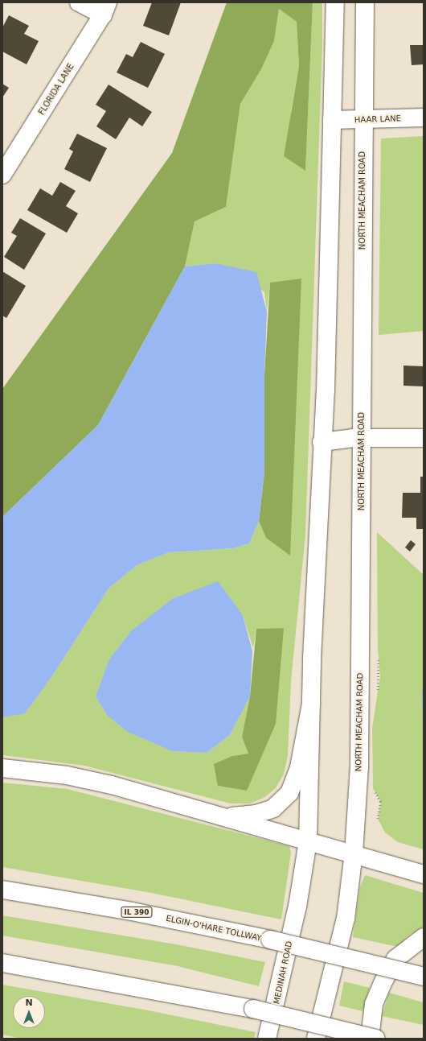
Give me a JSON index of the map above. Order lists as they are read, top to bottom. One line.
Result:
{"streets":{"main road":["FLORIDA LANE","HAAR LANE","NORTH MEACHAM ROAD","IL 390","ELGIN-O'HARE TOLLWAY","MEDINAH ROAD"]},"crossings":[["HAAR LANE","NORTH MEACHAM ROAD"]],"north":"top"}
